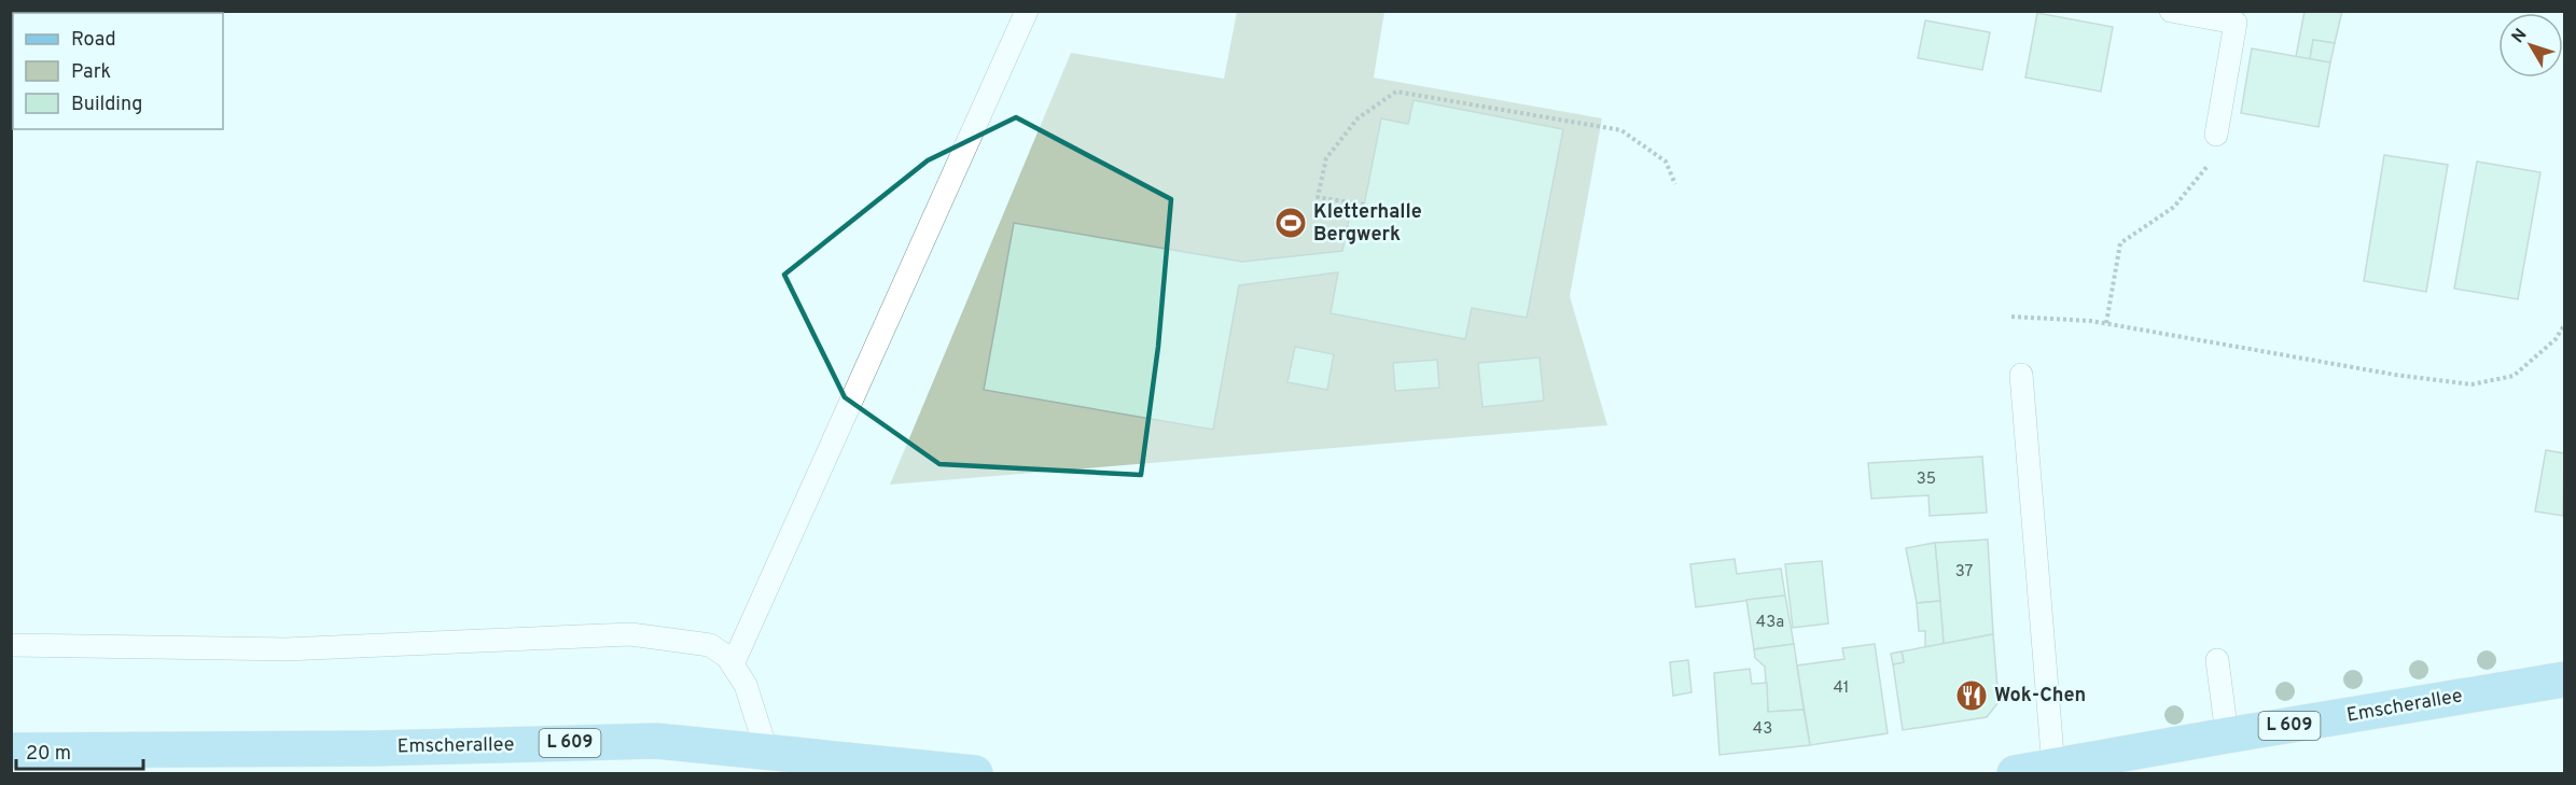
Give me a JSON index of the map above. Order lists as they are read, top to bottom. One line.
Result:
{"streets":{"main road":["Emscherallee","L 609"]},"places":{"sports":["Kletterhalle Bergwerk"],"restaurant":["Wok-Chen"]},"house_numbers":["35","37","43a","41","43"],"legend":["Road","Park","Building"],"scale_bar":"20 m","north":"top left"}
